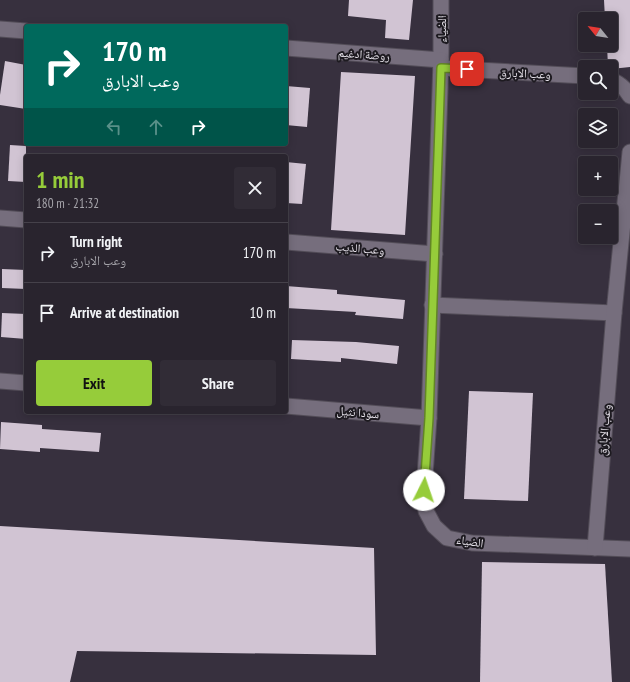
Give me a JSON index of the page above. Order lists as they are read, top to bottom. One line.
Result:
{"streets":{"street":["الضياء","روضة ادغيم","وعب الابارق","وعب الذيب","سودا نثيل"]},"crossings":[["الضياء","روضة ادغيم"],["الضياء","وعب الابارق"],["الضياء","وعب الذيب"],["الضياء","سودا نثيل"],["روضة ادغيم","وعب الابارق"]],"north":"top left","page":{"map_buttons":["+","−"],"turn":["170 m","وعب الابارق"],"heading":["1 min","180 m · 21:32"],"list":[{"name":"Turn right","note":"وعب الابارق","value":"170 m"},{"name":"Arrive at destination","value":"10 m"}],"buttons":["Exit","Share"]}}
